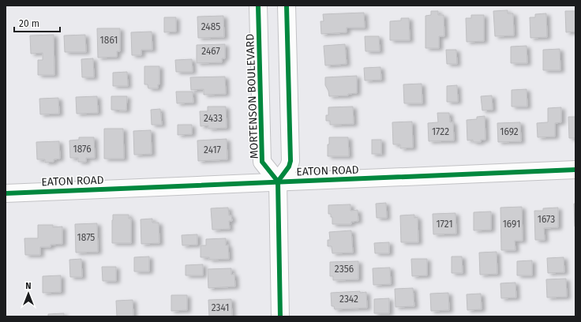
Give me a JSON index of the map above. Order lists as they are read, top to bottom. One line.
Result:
{"streets":{"street":["MORTENSON BOULEVARD","EATON ROAD"]},"crossings":[["MORTENSON BOULEVARD","EATON ROAD"]],"house_numbers":["2485","1861","2467","2433","1722","1692","1876","2417","1673","1721","1691","1875","2356","2342","2341"],"scale_bar":"20 m","north":"top"}
